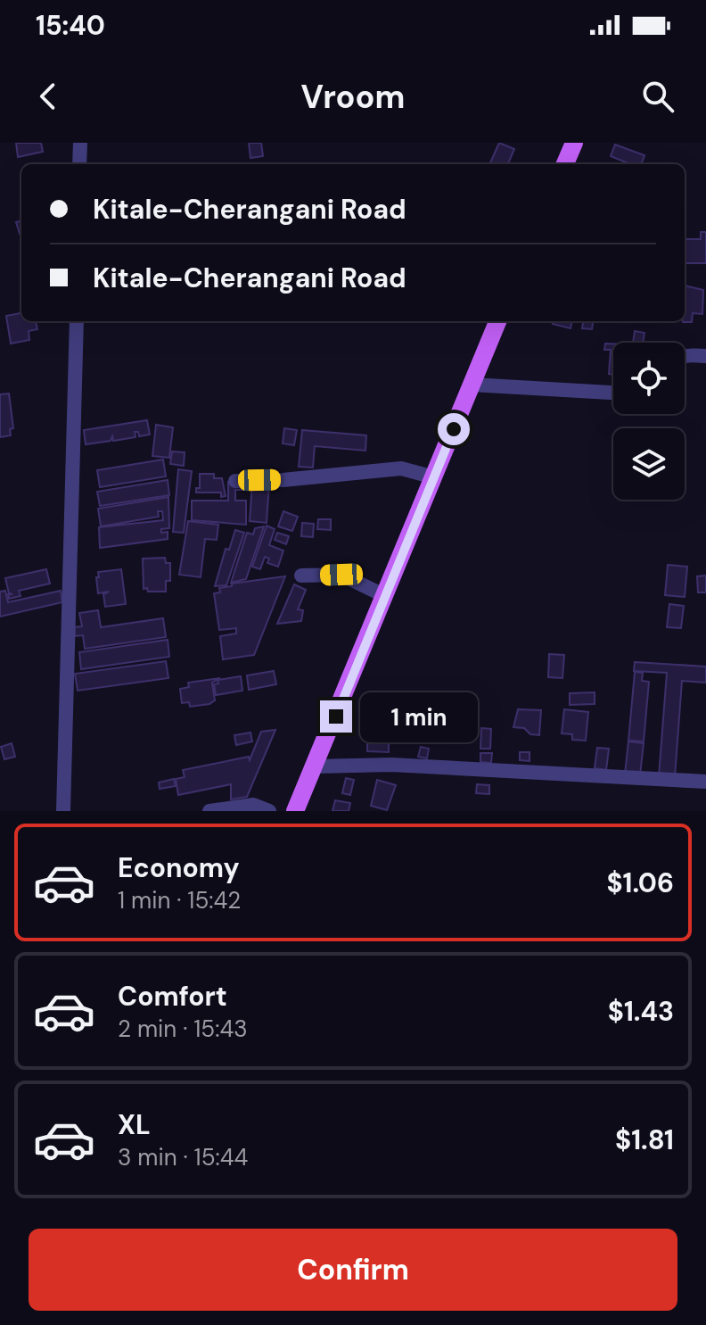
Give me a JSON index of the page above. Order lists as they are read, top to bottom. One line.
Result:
{"page":{"status":"15:40","header":"Vroom","banner":["Kitale-Cherangani Road","Kitale-Cherangani Road"],"bubble":"1 min","list":[{"name":"Economy","note":"1 min · 15:42","value":"$1.06"},{"name":"Comfort","note":"2 min · 15:43","value":"$1.43"},{"name":"XL","note":"3 min · 15:44","value":"$1.81"}],"buttons":"Confirm"}}
